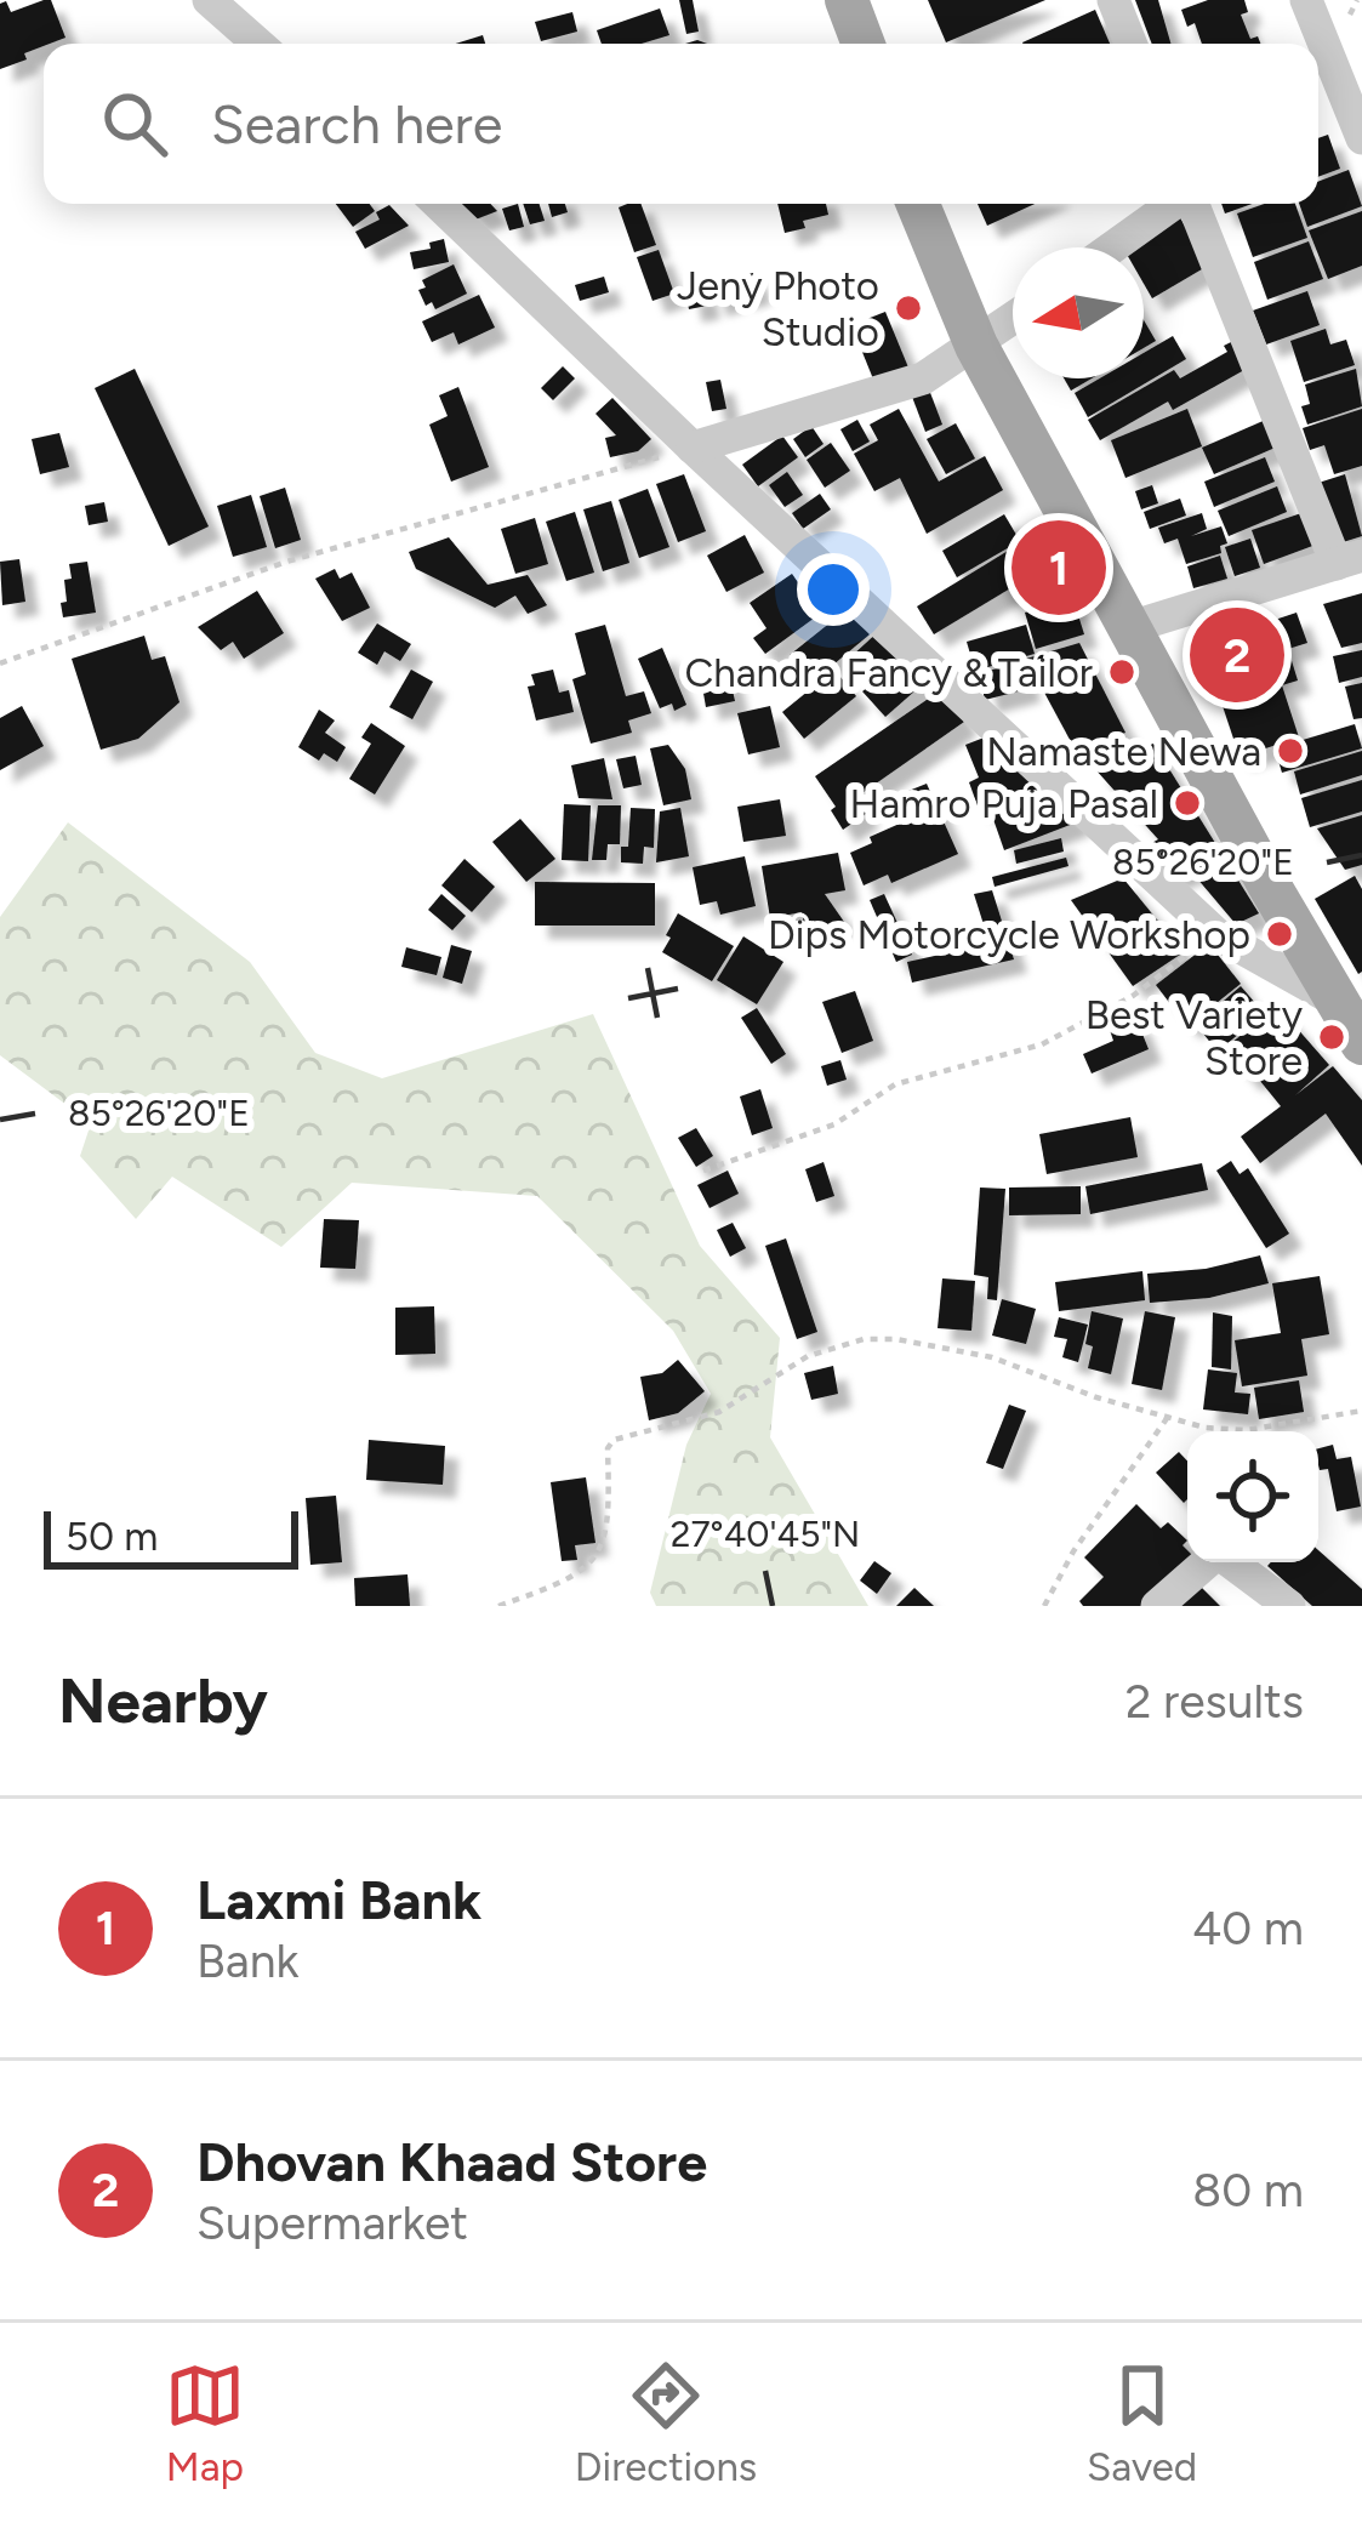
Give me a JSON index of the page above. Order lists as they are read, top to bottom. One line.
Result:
{"places":["Jeny Photo Studio","Chandra Fancy & Tailor","Namaste Newa","Hamro Puja Pasal","Dips Motorcycle Workshop","Best Variety Store"],"scale_bar":"50 m","north":"left","page":{"search":"Search here","pins":["1","2"],"scale":"50 m","heading":["Nearby","2 results"],"list":[{"mark":"1","name":"Laxmi Bank","note":"Bank","value":"40 m"},{"mark":"2","name":"Dhovan Khaad Store","note":"Supermarket","value":"80 m"}],"nav":["Map","Directions","Saved"]},"coordinates":["85°26'20\"E","27°40'45\"N"]}
